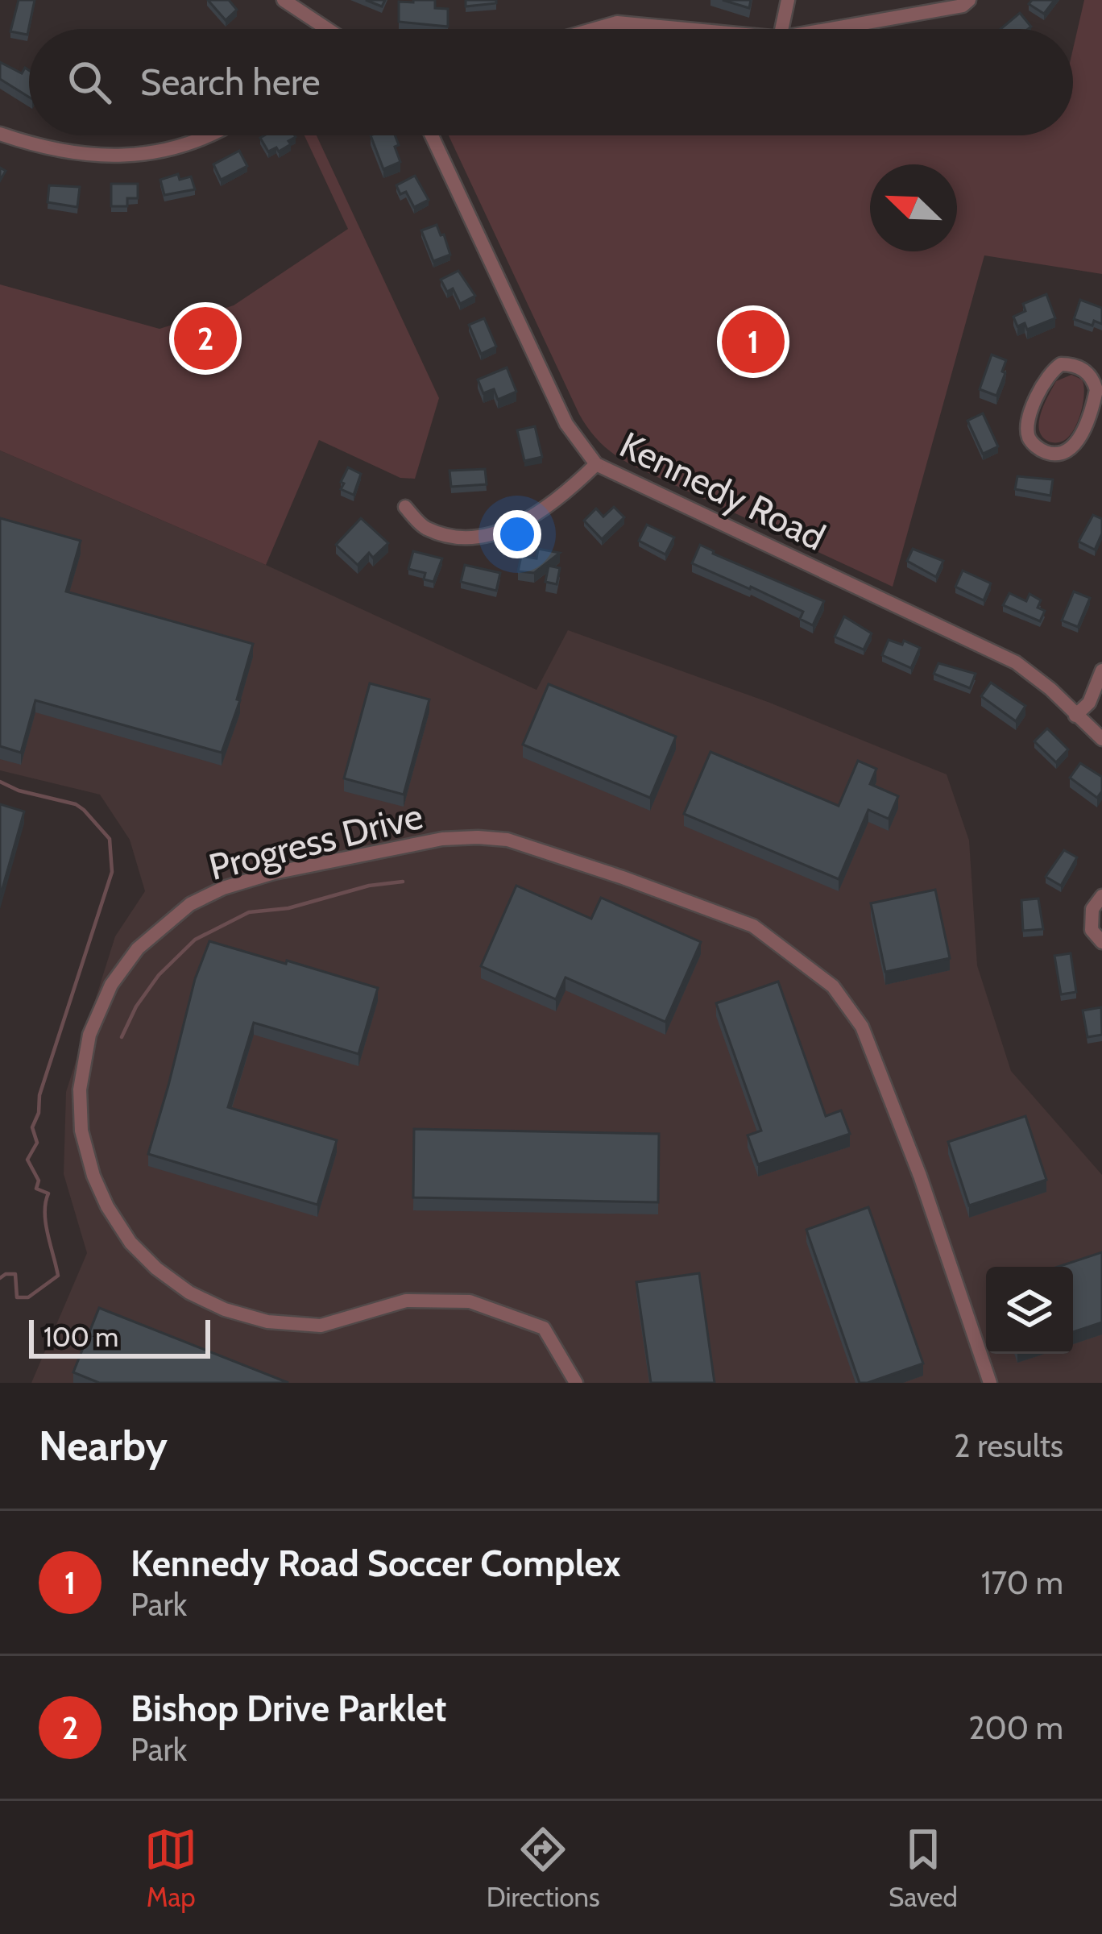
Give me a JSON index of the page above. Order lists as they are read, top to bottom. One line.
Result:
{"streets":{"street":["Kennedy Road","Progress Drive"]},"scale_bar":"100 m","north":"top left","page":{"search":"Search here","pins":["2","1"],"scale":"100 m","heading":["Nearby","2 results"],"list":[{"mark":"1","name":"Kennedy Road Soccer Complex","note":"Park","value":"170 m"},{"mark":"2","name":"Bishop Drive Parklet","note":"Park","value":"200 m"}],"nav":["Map","Directions","Saved"]}}
